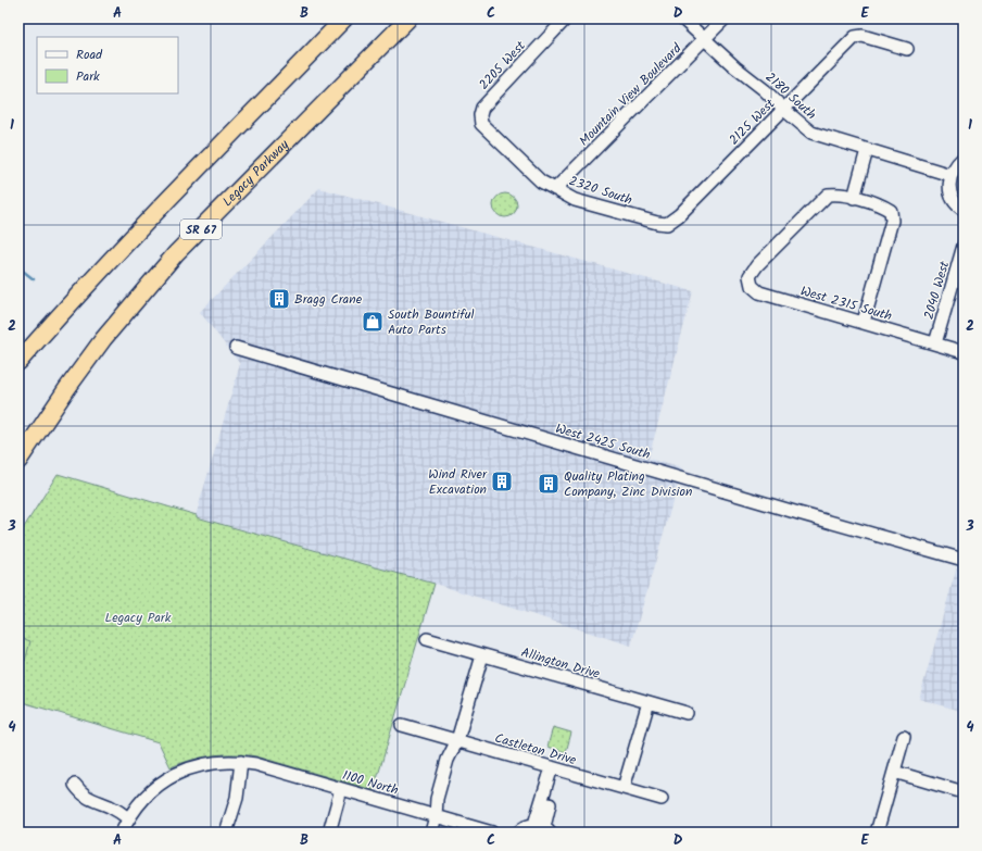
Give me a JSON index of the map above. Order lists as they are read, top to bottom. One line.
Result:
{"streets":{"highway":["Legacy Parkway","SR 67"],"street":["2205 West","Mountain View Boulevard","2180 South","2125 West","2320 South","2040 West","West 2315 South","West 2425 South","Allington Drive","Castleton Drive","1100 North"]},"crossings":[["2205 West","2320 South"],["Mountain View Boulevard","2180 South"],["Mountain View Boulevard","2320 South"],["2180 South","2125 West"],["2125 West","2320 South"],["2040 West","West 2315 South"]],"parks":["Legacy Park"],"places":{"building":["Bragg Crane","Wind River Excavation","Quality Plating Company, Zinc Division"],"shop":["South Bountiful Auto Parts"]},"legend":["Road","Park"],"grid":{"columns":["A","B","C","D","E"],"rows":["1","2","3","4"]}}
